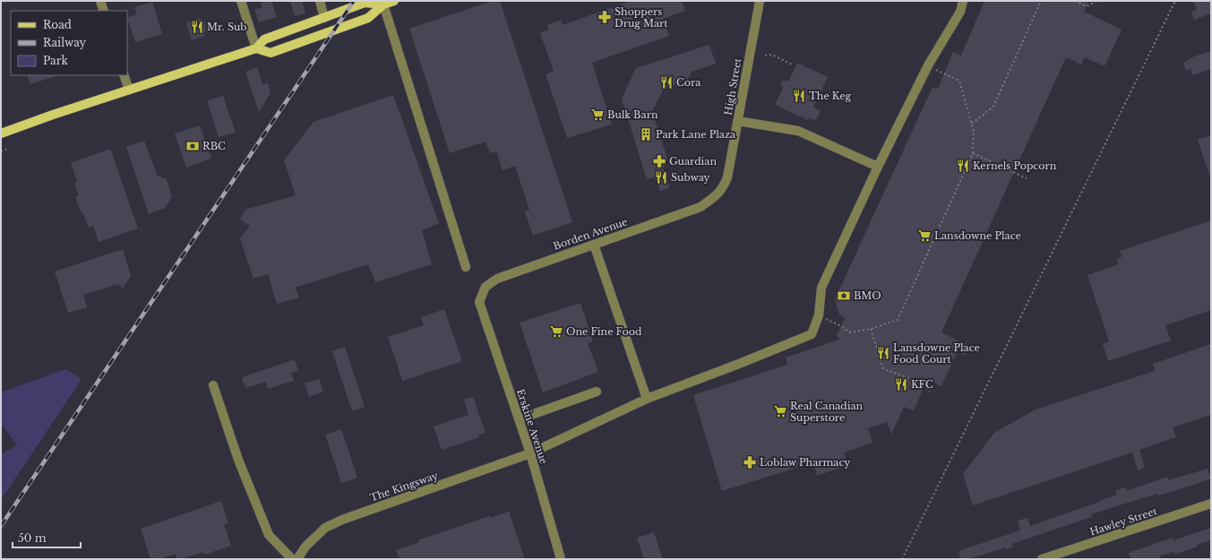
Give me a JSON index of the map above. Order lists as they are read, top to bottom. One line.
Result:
{"streets":{"street":["High Street","Borden Avenue","Erskine Avenue","The Kingsway","Hawley Street"]},"crossings":[["High Street","Borden Avenue"],["Borden Avenue","Erskine Avenue"],["Erskine Avenue","The Kingsway"]],"places":{"pharmacy":["Shoppers Drug Mart","Guardian","Loblaw Pharmacy"],"restaurant":["Mr. Sub","Cora","The Keg","Kernels Popcorn","Subway","Lansdowne Place Food Court","KFC"],"supermarket":["Bulk Barn","Lansdowne Place","One Fine Food","Real Canadian Superstore"],"building":["Park Lane Plaza"],"bank":["RBC","BMO"]},"legend":["Road","Railway","Park"],"scale_bar":"50 m"}
